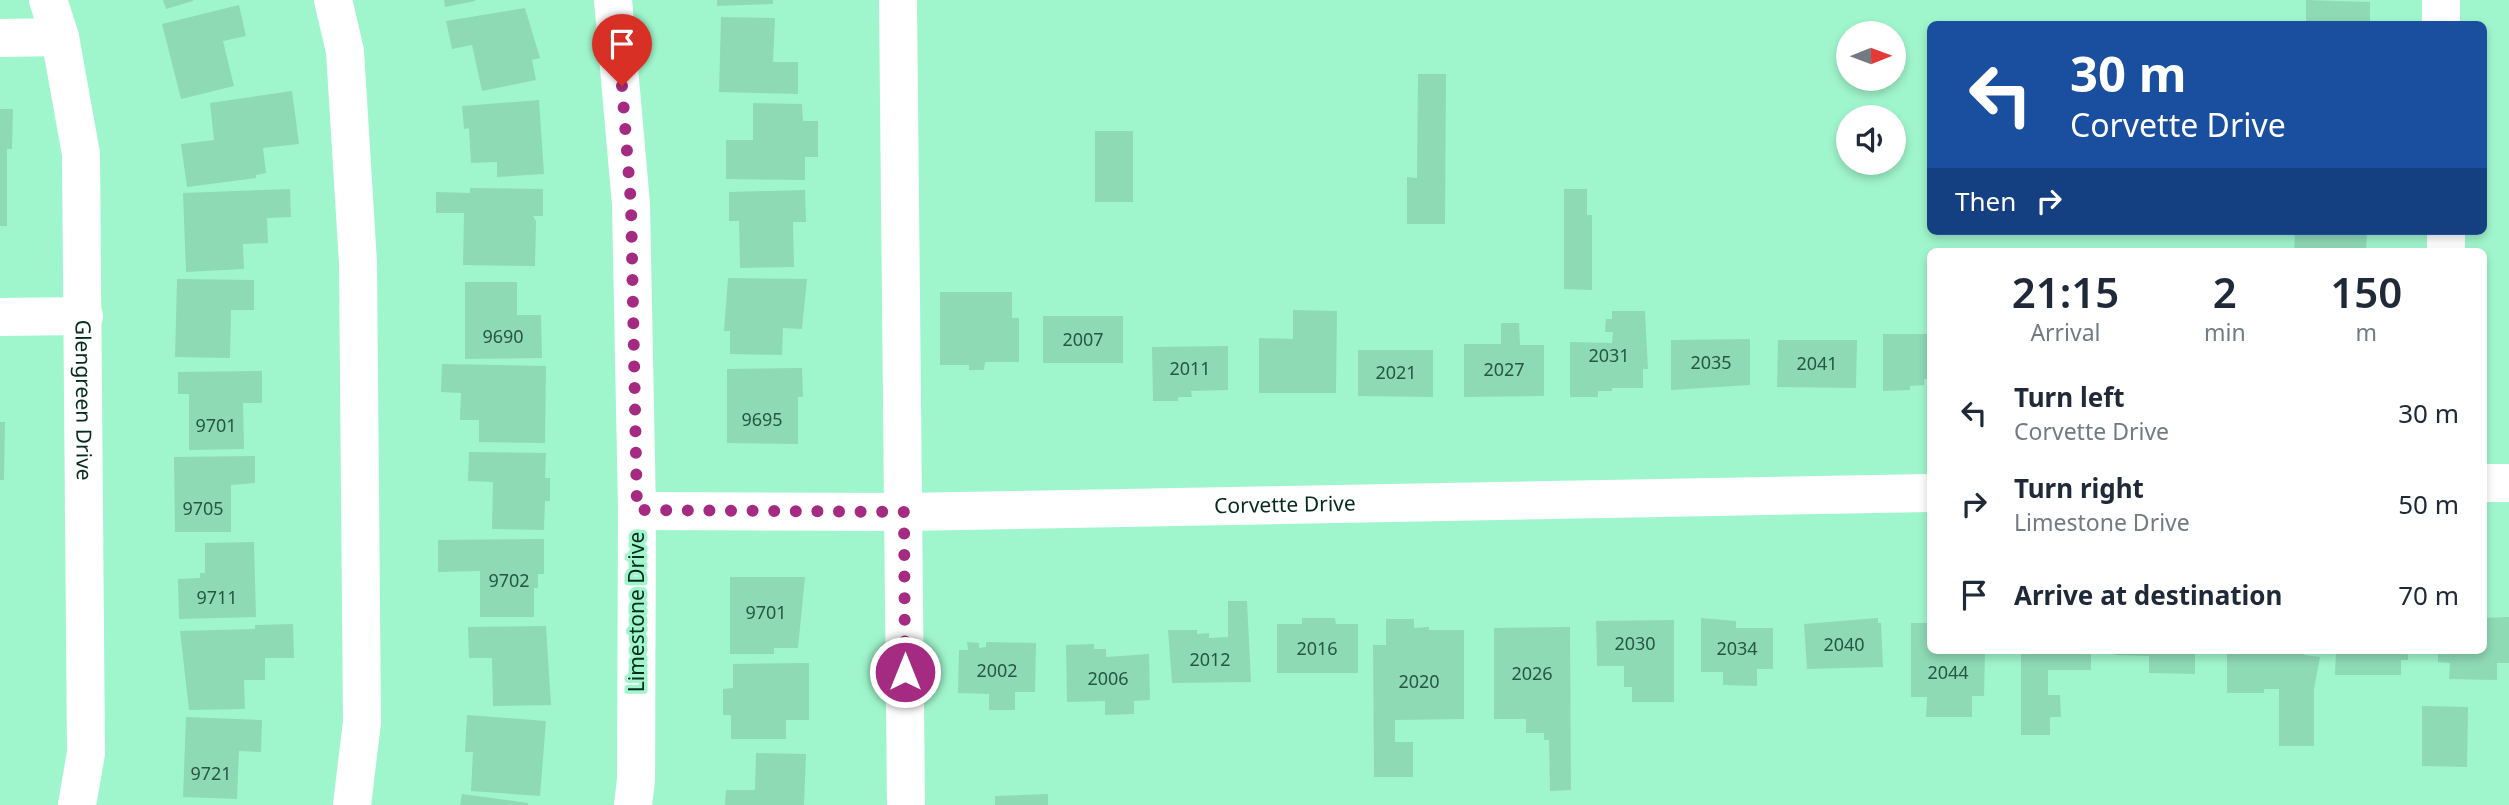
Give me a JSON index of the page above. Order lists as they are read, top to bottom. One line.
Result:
{"streets":{"street":["Glengreen Drive","Corvette Drive","Limestone Drive"]},"crossings":[["Corvette Drive","Limestone Drive"]],"house_numbers":["9690","2007","2031","2035","2041","2011","2027","2021","9695","9701","9705","9702","9711","9701","2030","2040","2016","2034","2012","2002","2044","2026","2006","2020","9721"],"north":"right","page":{"turn":["30 m","Corvette Drive"],"then":"Then","eta":["21:15","Arrival","2","min","150","m"],"list":[{"name":"Turn left","note":"Corvette Drive","value":"30 m"},{"name":"Turn right","note":"Limestone Drive","value":"50 m"},{"name":"Arrive at destination","value":"70 m"}]}}
